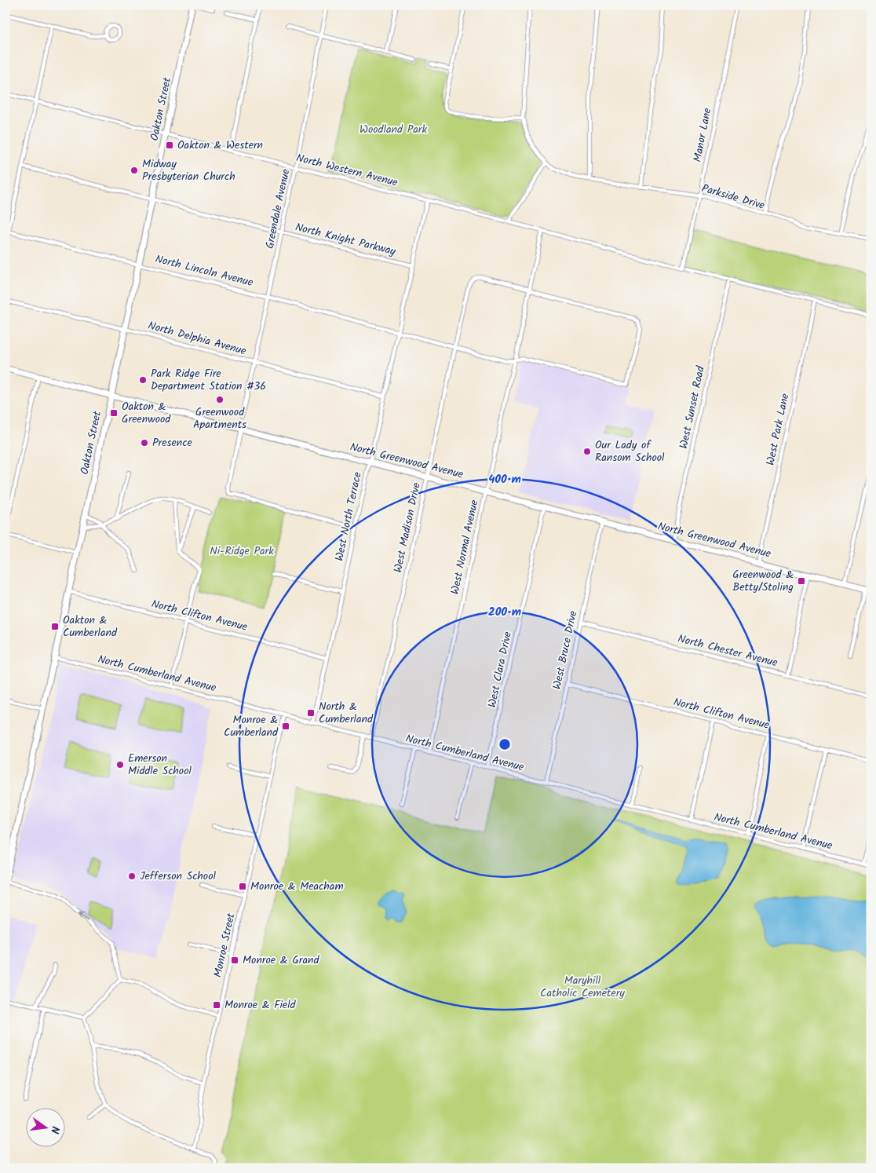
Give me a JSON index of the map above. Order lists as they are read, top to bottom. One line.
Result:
{"streets":{"main road":["Oakton Street","North Greenwood Avenue"],"street":["Manor Lane","North Western Avenue","Parkside Drive","Greendale Avenue","North Knight Parkway","North Lincoln Avenue","North Delphia Avenue","West Sunset Road","West Park Lane","West North Terrace","West Madison Drive","West Normal Avenue","North Clifton Avenue","West Bruce Drive","North Chester Avenue","West Clara Drive","North Cumberland Avenue","Monroe Street"]},"crossings":[["Oakton Street","North Western Avenue"],["Oakton Street","North Knight Parkway"],["Oakton Street","North Lincoln Avenue"],["Oakton Street","North Delphia Avenue"],["Oakton Street","North Greenwood Avenue"],["Oakton Street","North Clifton Avenue"],["Oakton Street","North Cumberland Avenue"],["Manor Lane","North Western Avenue"],["Manor Lane","Parkside Drive"],["North Western Avenue","Greendale Avenue"],["North Western Avenue","West Sunset Road"],["North Western Avenue","West Park Lane"],["North Western Avenue","West North Terrace"],["North Western Avenue","West Normal Avenue"],["Greendale Avenue","North Knight Parkway"],["Greendale Avenue","North Lincoln Avenue"],["Greendale Avenue","North Delphia Avenue"],["North Knight Parkway","West North Terrace"],["North Lincoln Avenue","West North Terrace"],["North Lincoln Avenue","West Madison Drive"],["North Lincoln Avenue","West Normal Avenue"],["North Delphia Avenue","West North Terrace"],["West Sunset Road","North Greenwood Avenue"],["West Park Lane","North Greenwood Avenue"],["North Greenwood Avenue","West North Terrace"],["North Greenwood Avenue","West Madison Drive"],["North Greenwood Avenue","West Normal Avenue"],["North Greenwood Avenue","West Bruce Drive"],["North Greenwood Avenue","West Clara Drive"],["West North Terrace","North Clifton Avenue"],["West North Terrace","North Cumberland Avenue"],["West Madison Drive","West Normal Avenue"],["West Madison Drive","North Cumberland Avenue"],["West Normal Avenue","North Cumberland Avenue"],["North Clifton Avenue","West Bruce Drive"],["West Bruce Drive","North Chester Avenue"],["West Bruce Drive","North Cumberland Avenue"],["West Clara Drive","North Cumberland Avenue"],["North Cumberland Avenue","Monroe Street"]],"parks":["Woodland Park","Ni-Ridge Park","Maryhill Catholic Cemetery"],"places":{"transit":["Oakton & Western","Oakton & Greenwood","Greenwood & Betty/Stoling","Oakton & Cumberland","North & Cumberland","Monroe & Cumberland","Monroe & Meacham","Monroe & Grand","Monroe & Field"],"other":["Midway Presbyterian Church","Park Ridge Fire Department Station #36","Greenwood Apartments","Presence","Our Lady of Ransom School","Emerson Middle School","Jefferson School"]},"north":"right","rings":["400 m","200 m"]}
